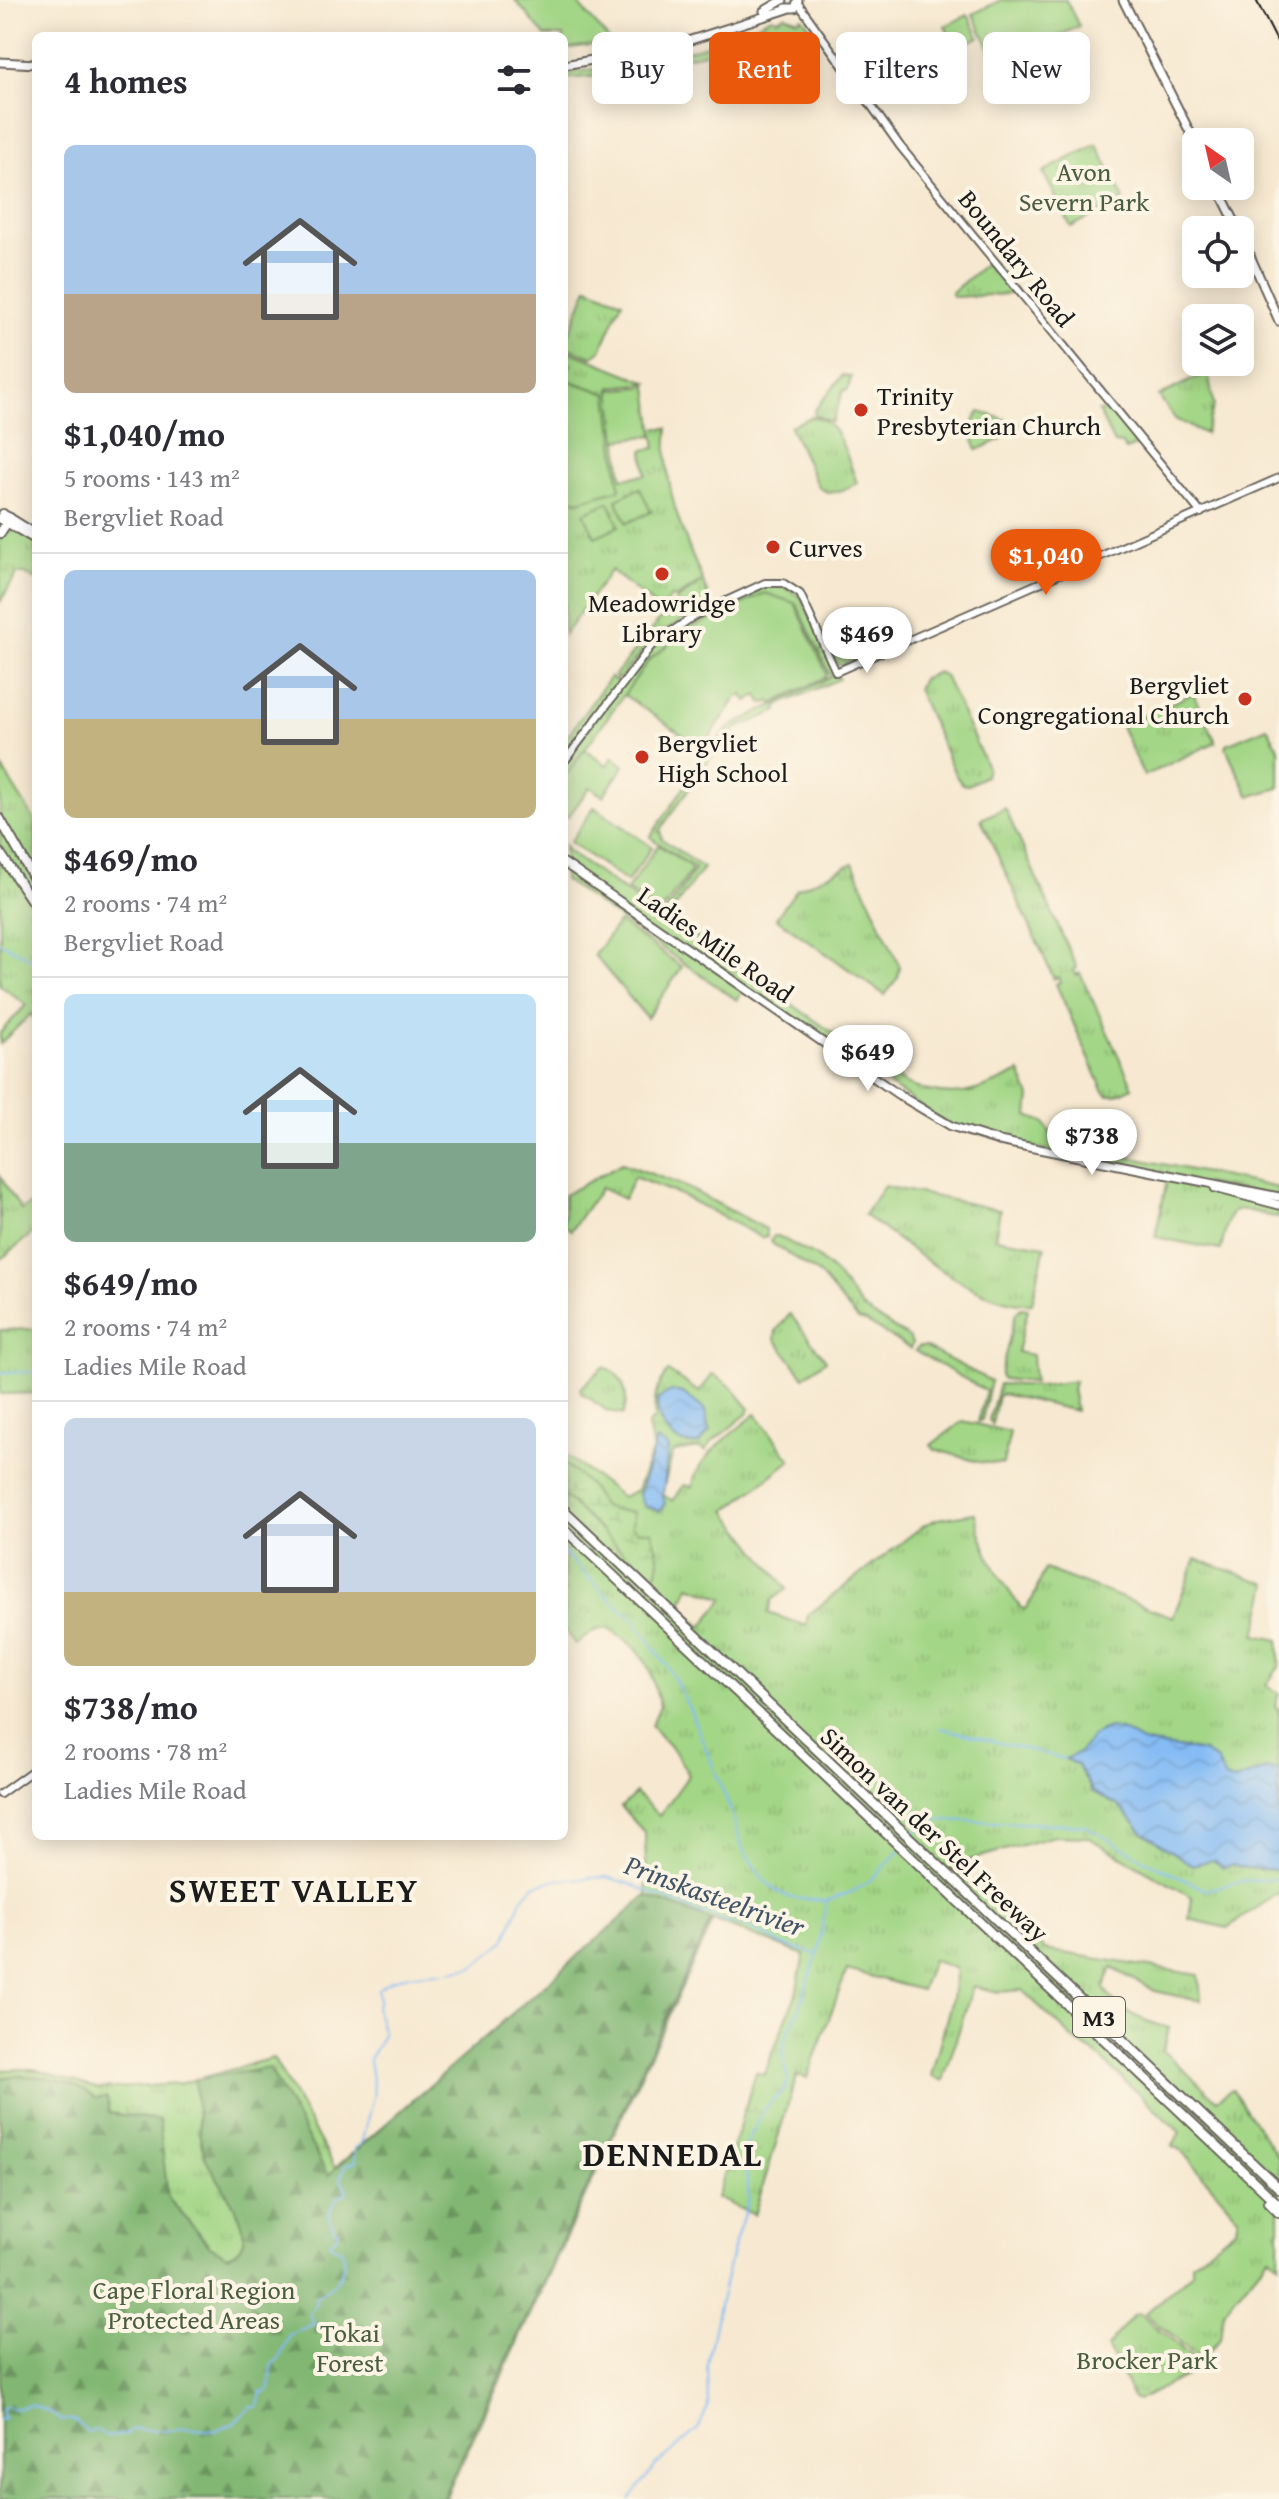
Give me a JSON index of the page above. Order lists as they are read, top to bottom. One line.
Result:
{"streets":{"highway":["Simon van der Stel Freeway","M3"],"main road":["Ladies Mile Road"],"street":["Boundary Road"]},"districts":["SWEET VALLEY","DENNEDAL"],"water":["Prinskasteelrivier"],"parks":["Avon Severn Park","Cape Floral Region Protected Areas","Tokai Forest","Brocker Park"],"places":["Trinity Presbyterian Church","Curves","Meadowridge Library","Bergvliet Congregational Church","Bergvliet High School"],"north":"top left","page":{"chip":["Buy","Rent","Filters","New"],"heading":"4 homes","list":[{"name":"$1,040/mo","note":"5 rooms · 143 m² · Bergvliet Road"},{"name":"$469/mo","note":"2 rooms · 74 m² · Bergvliet Road"},{"name":"$649/mo","note":"2 rooms · 74 m² · Ladies Mile Road"},{"name":"$738/mo","note":"2 rooms · 78 m² · Ladies Mile Road"}],"price":["$1,040","$469","$649","$738"]}}
